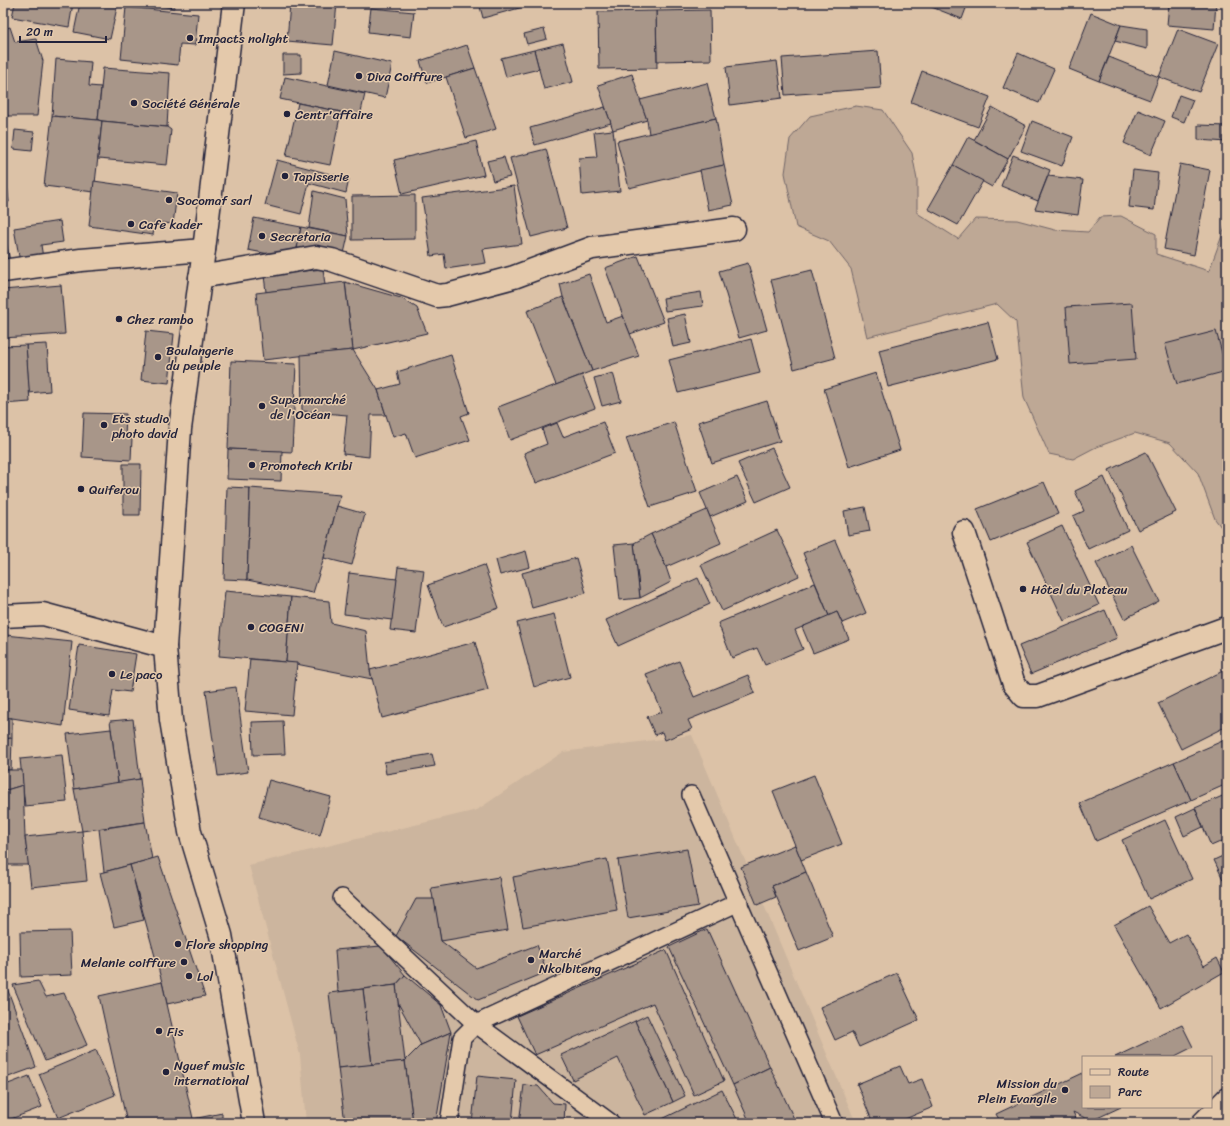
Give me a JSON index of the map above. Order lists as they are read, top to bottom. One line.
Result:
{"places":["Impacts nolight","Diva Coiffure","Société Générale","Centr'affaire","Tapisserie","Socomaf sarl","Cafe kader","Secretaria","Chez rambo","Boulangerie du peuple","Supermarché de l'Océan","Ets studio photo david","Promotech Kribi","Quiferou","Hôtel du Plateau","COGENI","Le paco","Flore shopping","Marché Nkolbiteng","Melanie coiffure","Lol","Fis","Nguef music international","Mission du Plein Evangile"],"legend":["Route","Parc"],"scale_bar":"20 m"}
